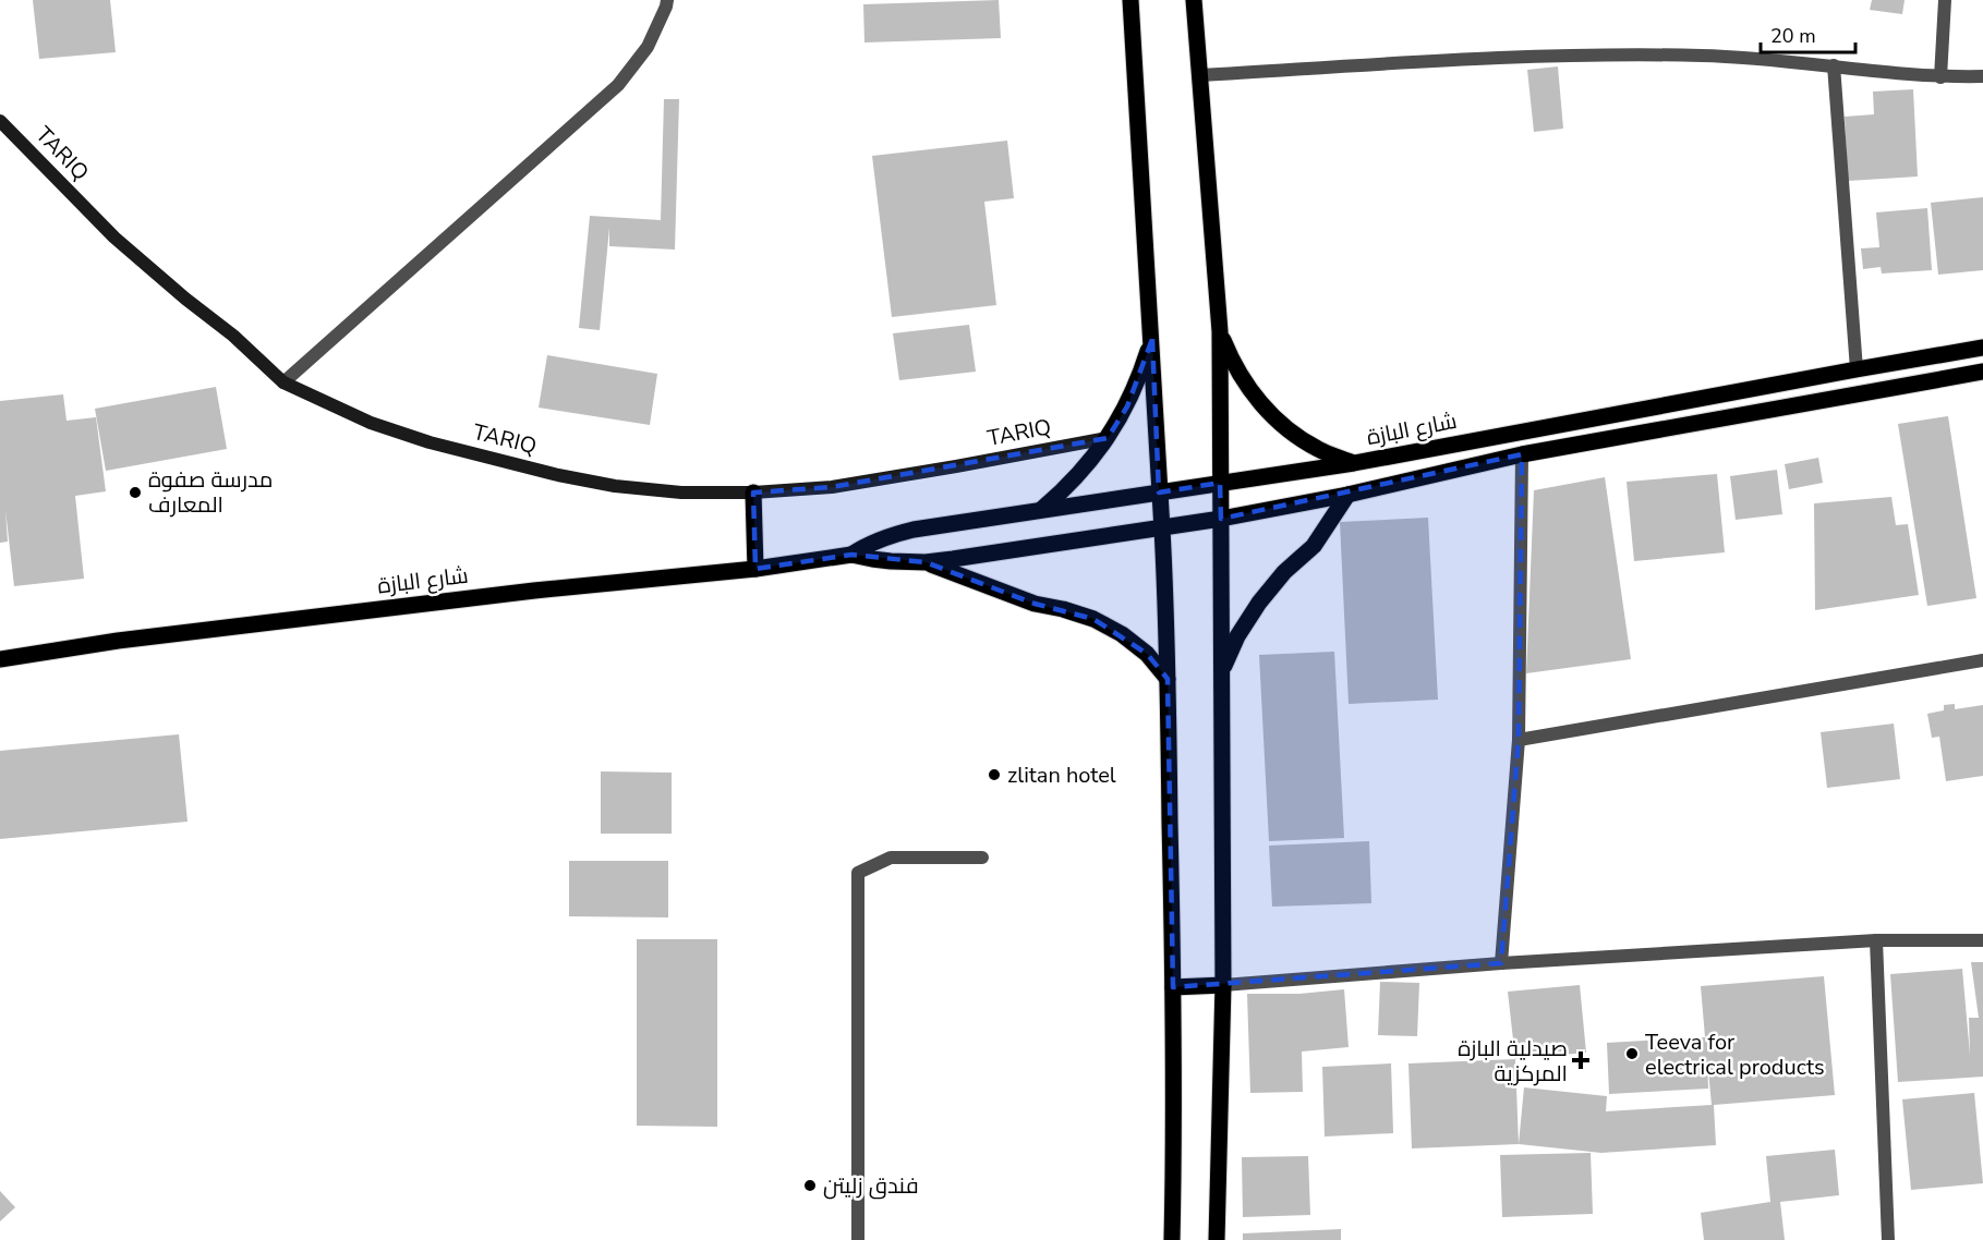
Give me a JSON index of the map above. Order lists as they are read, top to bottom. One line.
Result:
{"streets":{"main road":["TARIQ","شارع البازة"]},"places":{"other":["مدرسة صفوة المعارف","zlitan hotel","Teeva for electrical products","فندق زليتن"],"health":["صيدلية البازة المركزية"]},"scale_bar":"20 m"}
